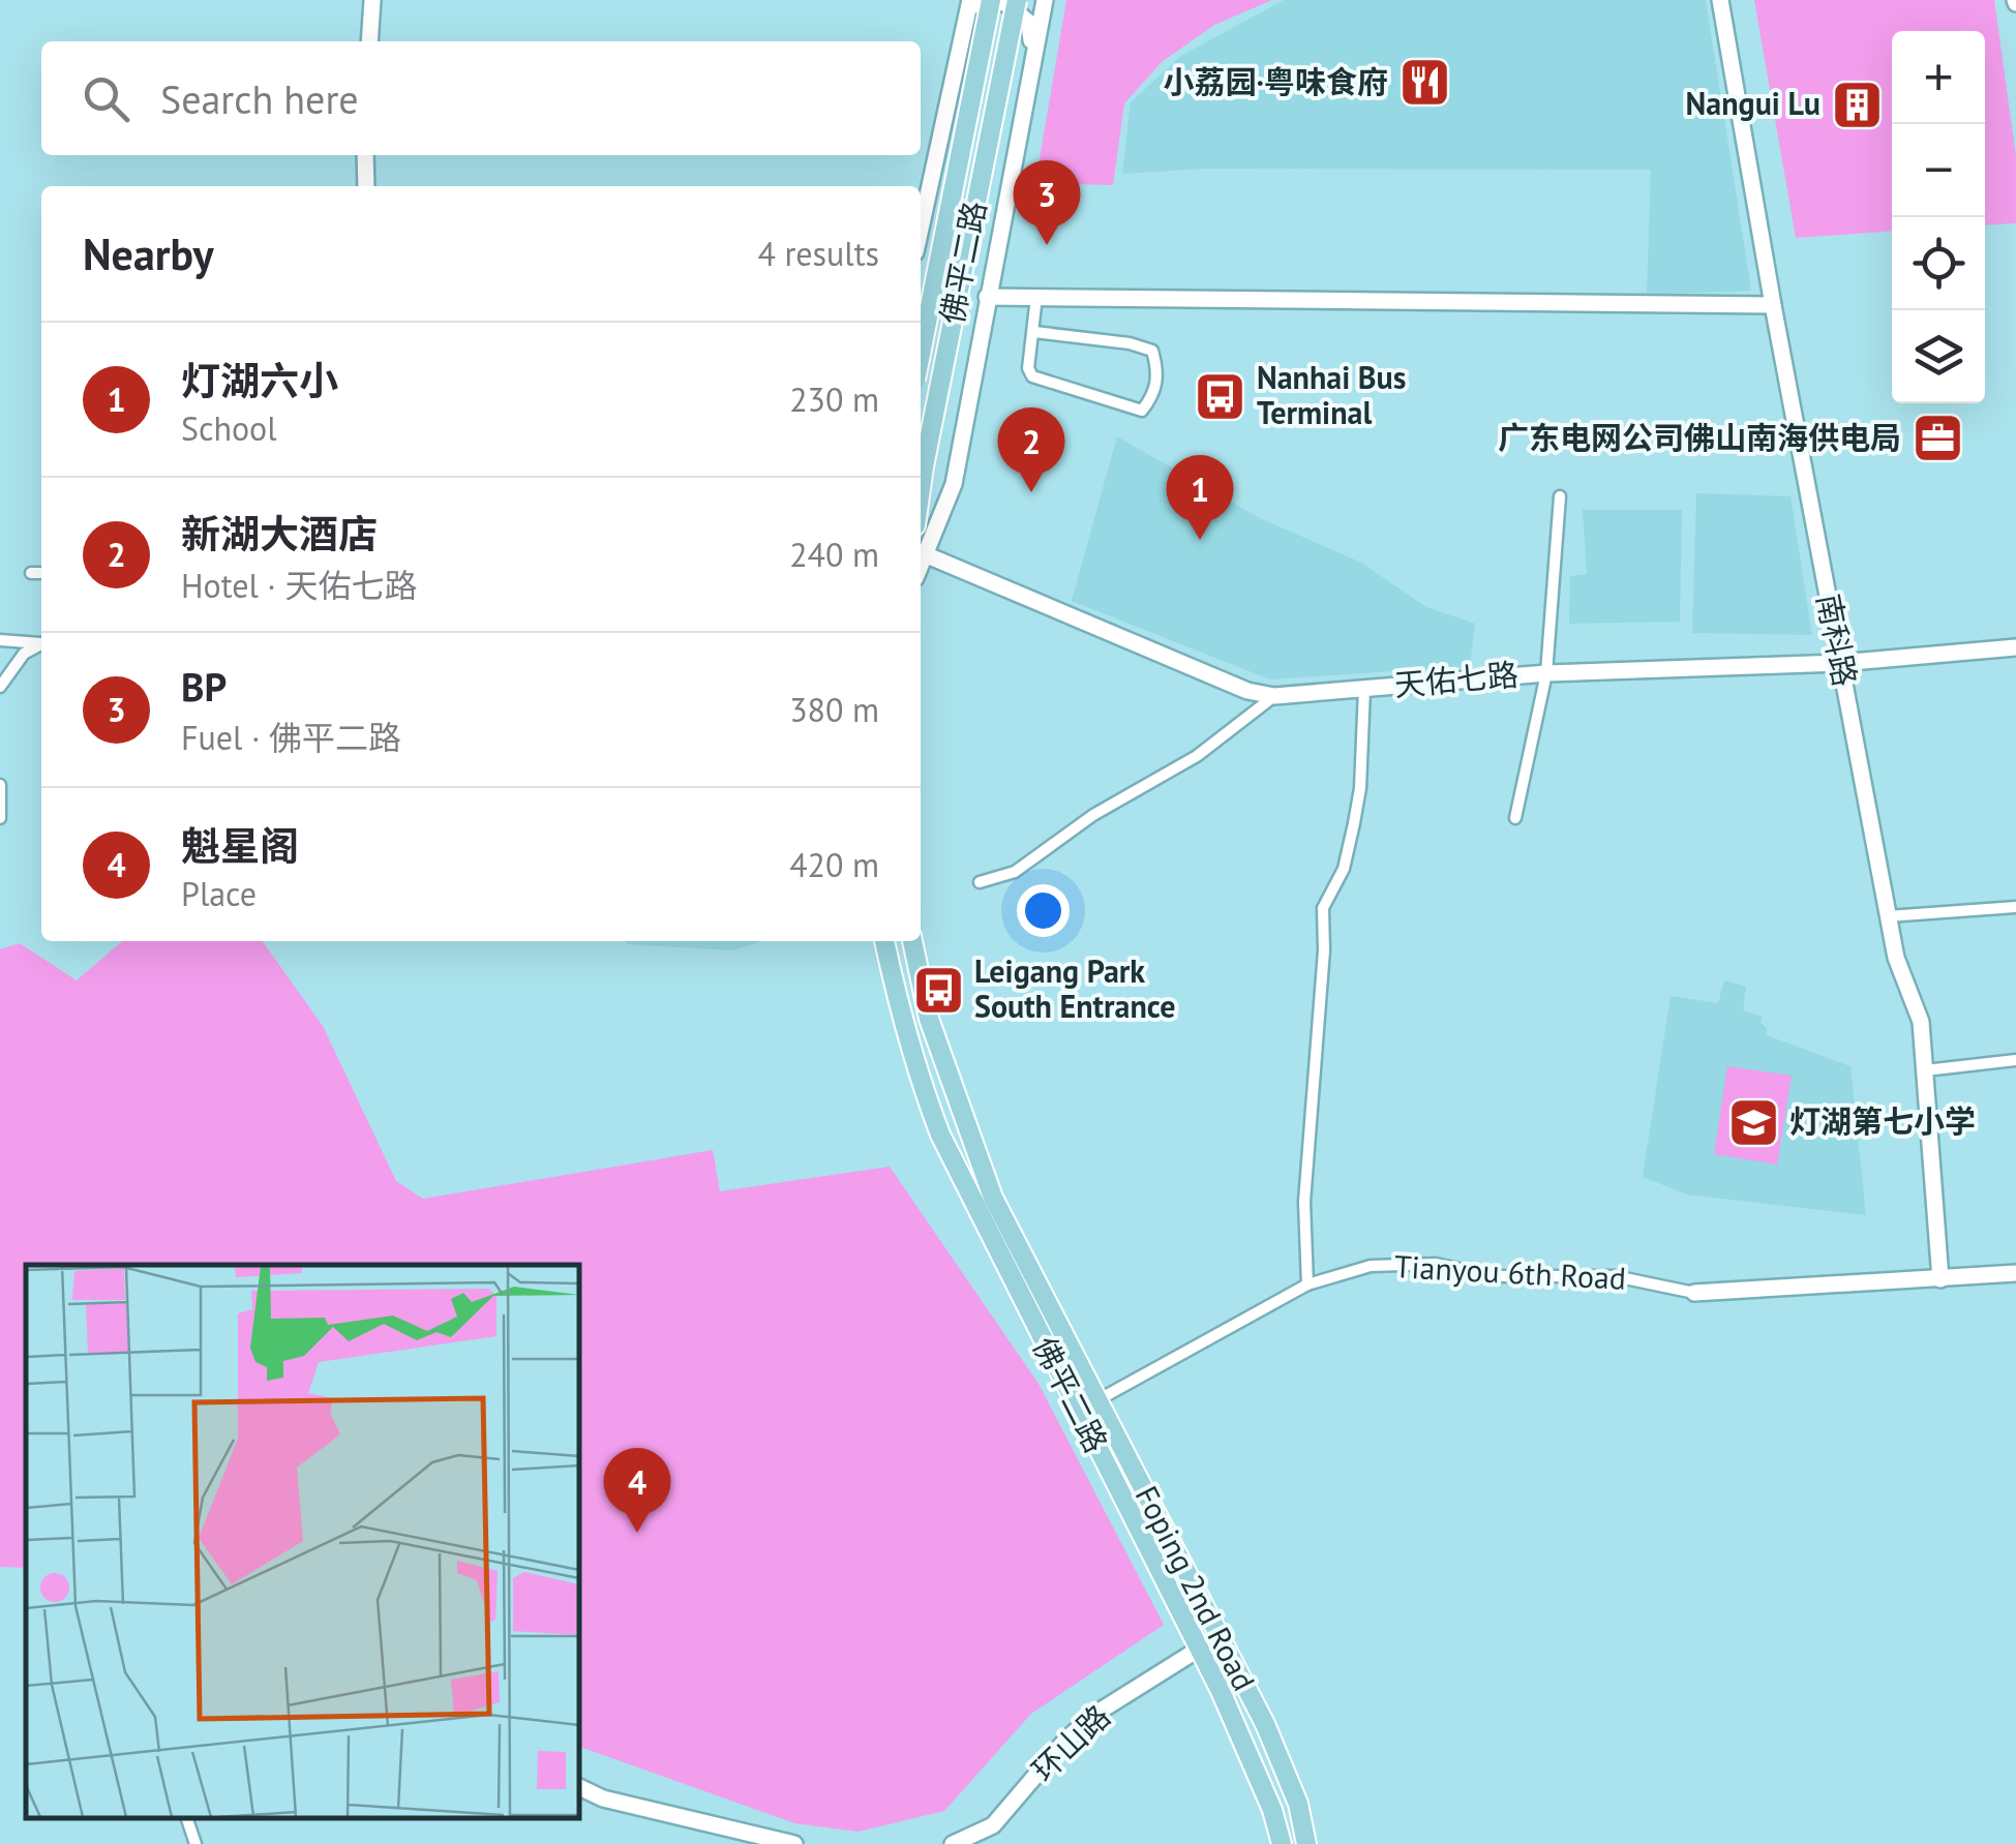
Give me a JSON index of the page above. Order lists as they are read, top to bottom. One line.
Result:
{"streets":{"main road":["佛平二路","Foping 2nd Road"],"street":["南科路","天佑七路","Tianyou 6th Road","环山路"]},"crossings":[["佛平二路","环山路"],["南科路","天佑七路"],["南科路","Tianyou 6th Road"],["Tianyou 6th Road","Foping 2nd Road"]],"places":{"restaurant":["小荔园·粤味食府"],"building":["Nangui Lu"],"bus stop":["Nanhai Bus Terminal","Leigang Park South Entrance"],"office":["广东电网公司佛山南海供电局"],"school or university":["灯湖第七小学"]},"page":{"map_buttons":["+","−"],"search":"Search here","pins":["3","2","1","4"],"heading":["Nearby","4 results"],"list":[{"mark":"1","name":"灯湖六小","note":"School","value":"230 m"},{"mark":"2","name":"新湖大酒店","note":"Hotel · 天佑七路","value":"240 m"},{"mark":"3","name":"BP","note":"Fuel · 佛平二路","value":"380 m"},{"mark":"4","name":"魁星阁","note":"Place","value":"420 m"}]}}
